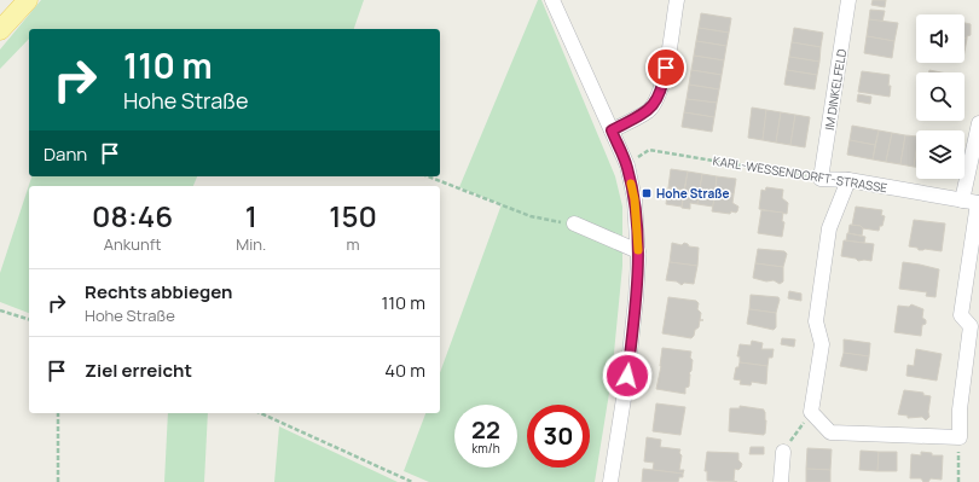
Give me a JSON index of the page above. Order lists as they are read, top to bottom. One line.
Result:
{"streets":{"street":["IM DINKELFELD","KARL-WESSENDORFT-STRASSE"]},"crossings":[["IM DINKELFELD","KARL-WESSENDORFT-STRASSE"]],"places":{"transit":["Hohe Straße"]},"page":{"turn":["110 m","Hohe Straße"],"then":"Dann","eta":["08:46","Ankunft","1","Min.","150","m"],"list":[{"name":"Rechts abbiegen","note":"Hohe Straße","value":"110 m"},{"name":"Ziel erreicht","value":"40 m"}],"speed":"22 km/h","limit":"30"}}
